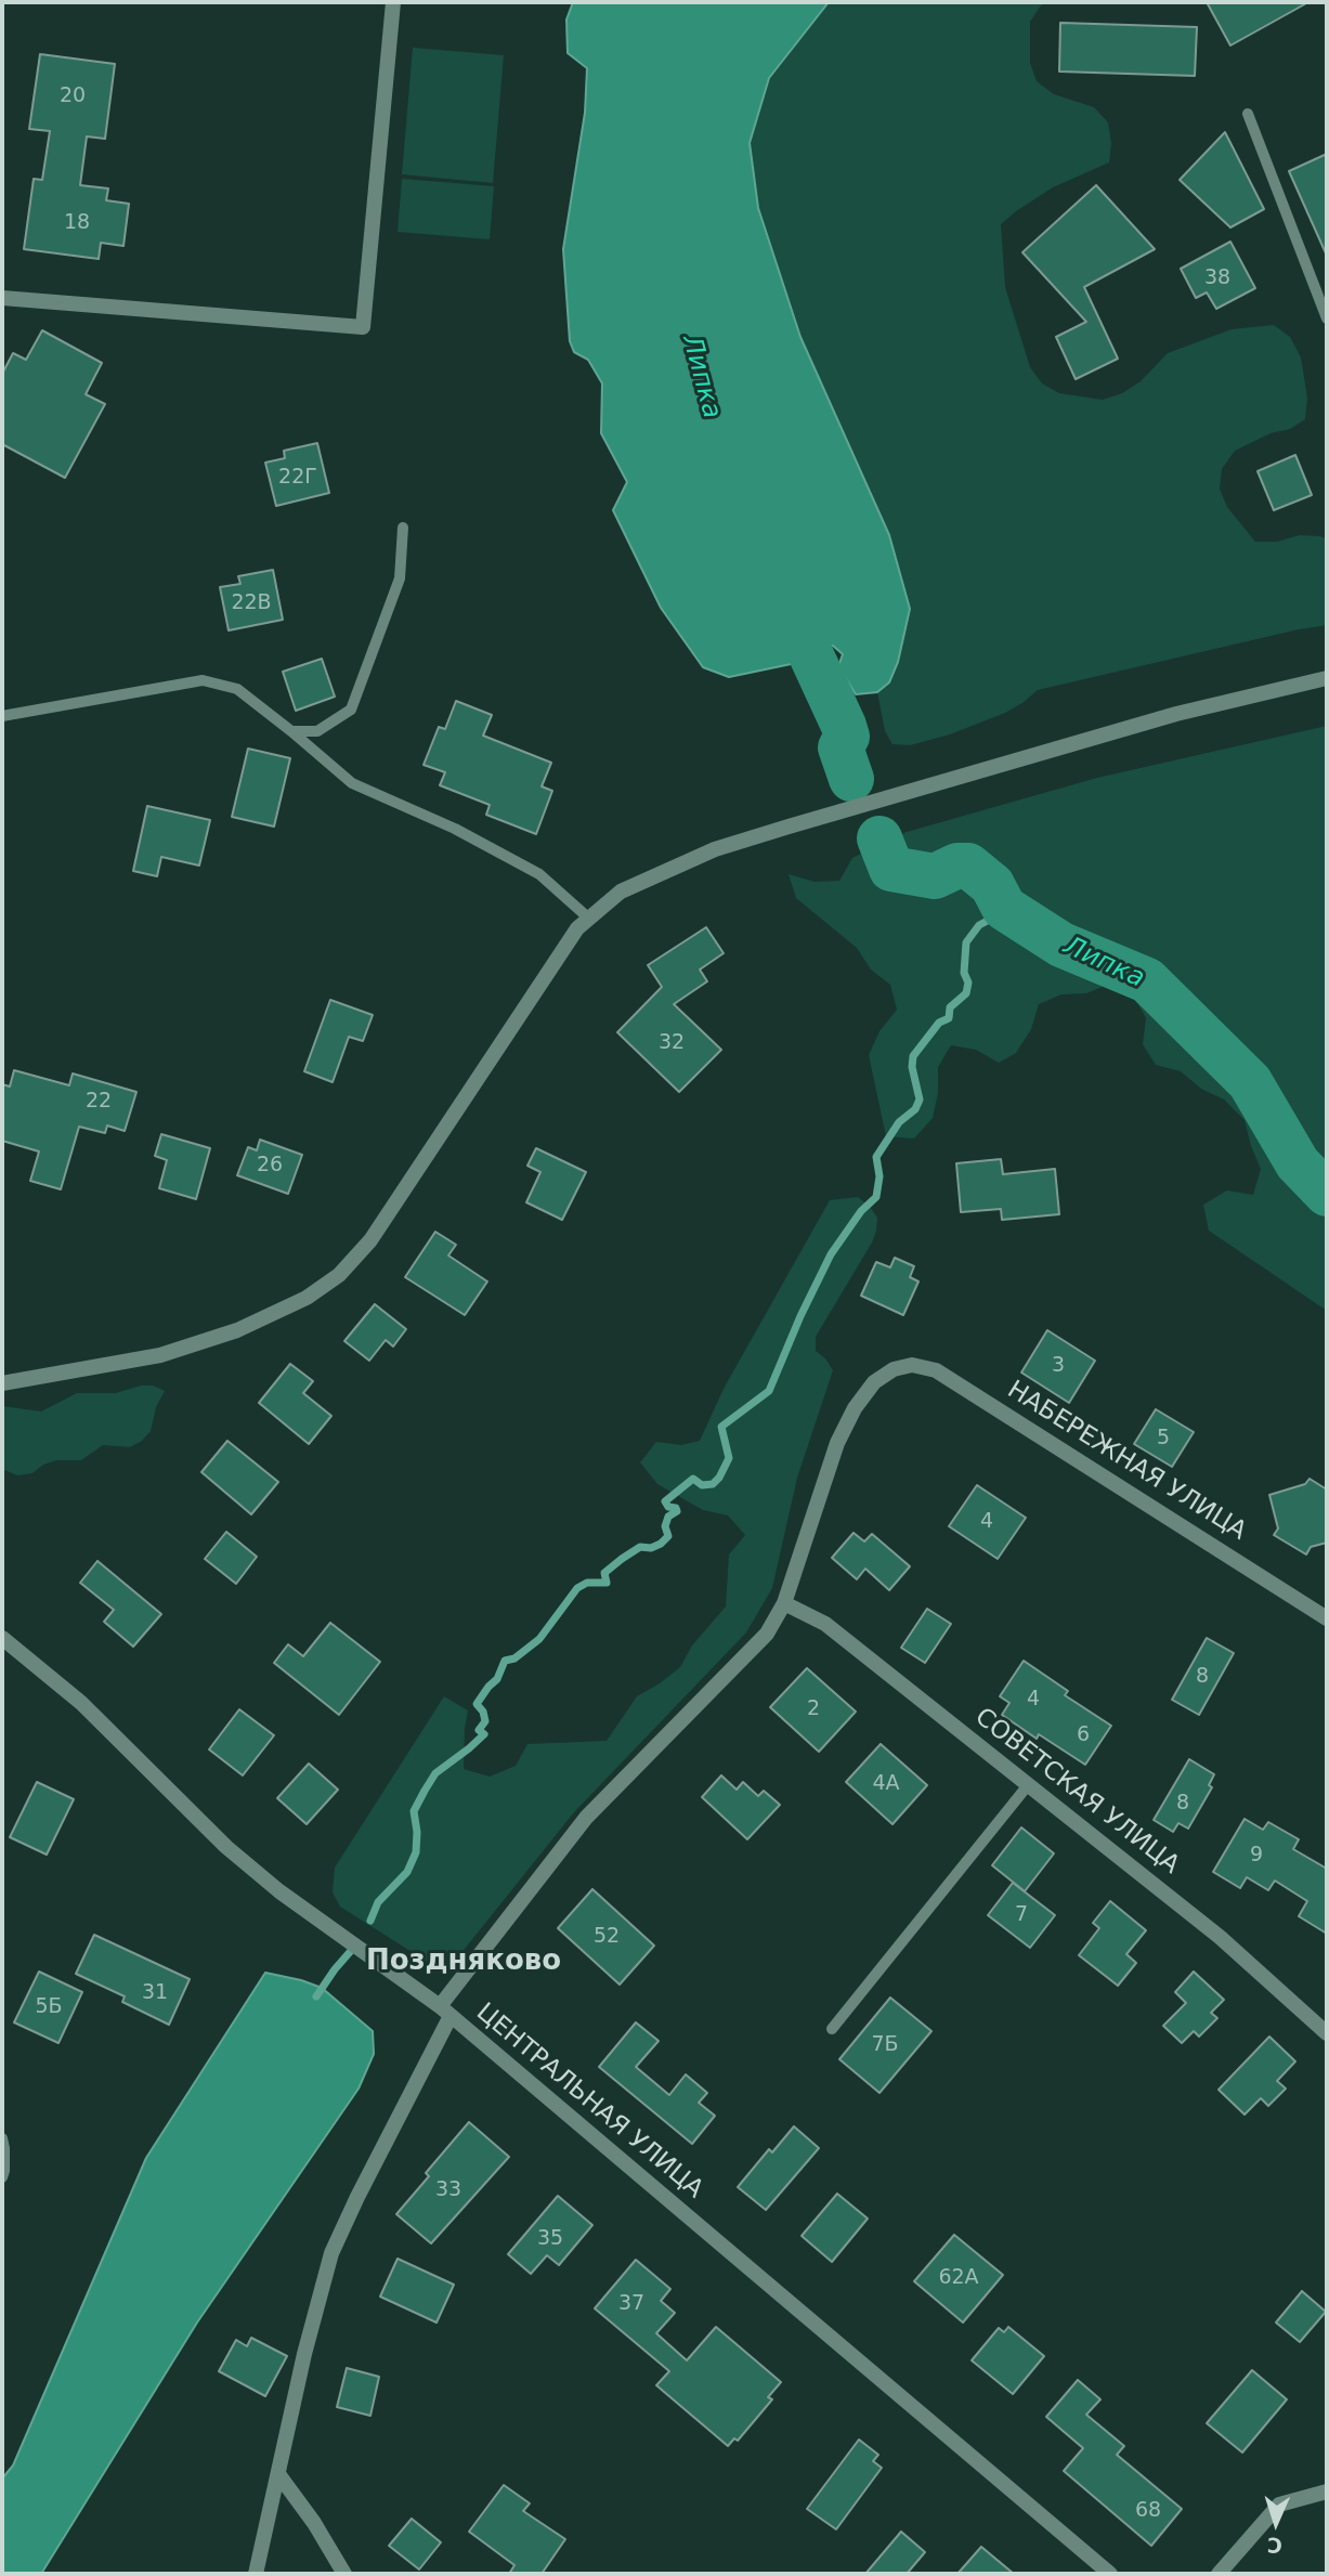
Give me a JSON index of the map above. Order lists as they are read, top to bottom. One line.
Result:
{"streets":{"street":["НАБЕРЕЖНАЯ УЛИЦА","СОВЕТСКАЯ УЛИЦА","ЦЕНТРАЛЬНАЯ УЛИЦА"]},"crossings":[["НАБЕРЕЖНАЯ УЛИЦА","СОВЕТСКАЯ УЛИЦА"]],"districts":["Поздняково"],"water":["Липка"],"house_numbers":["20","18","38","22Г","22В","32","22","26","3","5","4","8","4","2","6","4А","8","9","7","52","31","5Б","7Б","33","35","62А","37","68"],"north":"bottom"}
